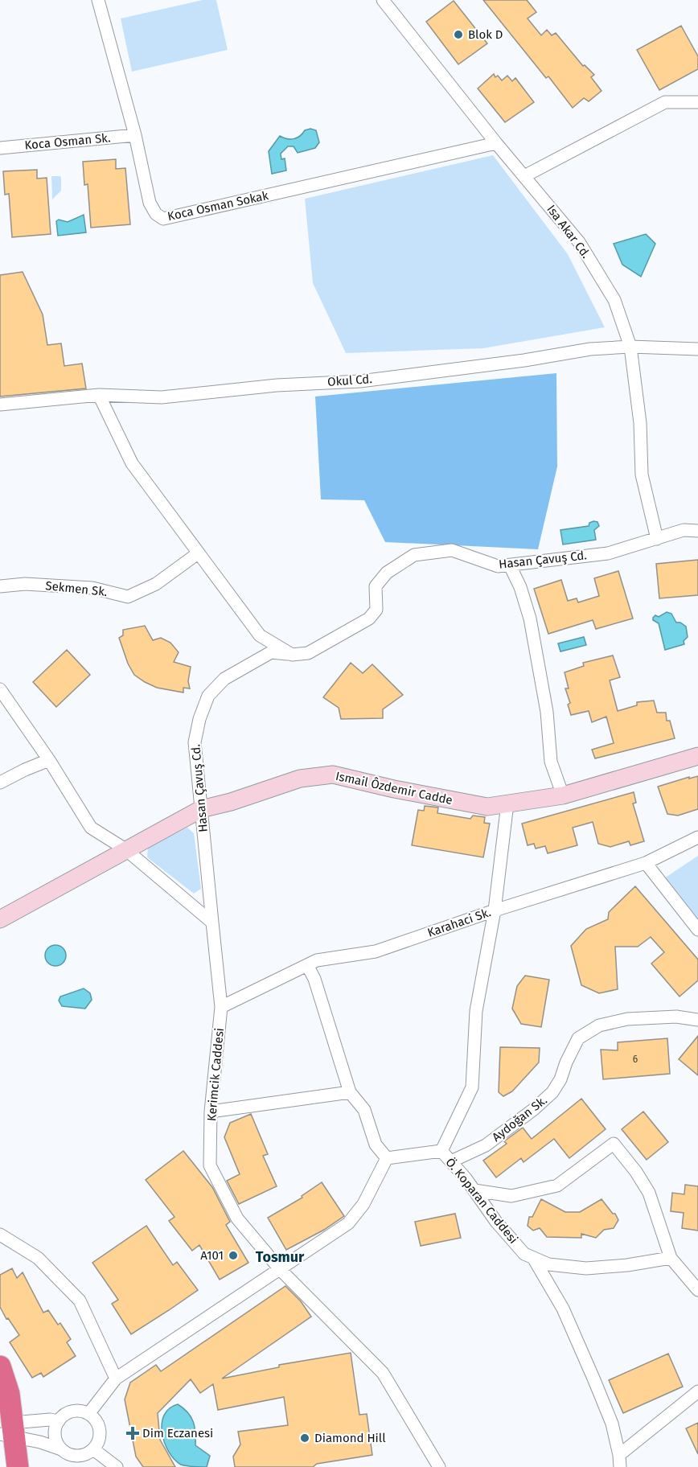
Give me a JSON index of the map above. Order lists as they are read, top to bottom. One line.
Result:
{"streets":{"street":["Koca Osman Sk.","Koca Osman Sokak","Isa Akar Cd.","Okul Cd.","Hasan Çavuş Cd.","Sekmen Sk.","Ismail Ôzdemir Cadde","Karahaci Sk.","Kerimcik Caddesi","Aydoğan Sk.","Ö. Koparan Caddesi"]},"crossings":[["Koca Osman Sk.","Koca Osman Sokak"],["Koca Osman Sokak","Isa Akar Cd."],["Isa Akar Cd.","Okul Cd."],["Isa Akar Cd.","Hasan Çavuş Cd."],["Hasan Çavuş Cd.","Ismail Ôzdemir Cadde"],["Hasan Çavuş Cd.","Kerimcik Caddesi"],["Karahaci Sk.","Kerimcik Caddesi"],["Aydoğan Sk.","Ö. Koparan Caddesi"]],"districts":["Tosmur"],"places":{"other":["Blok D","A101","Diamond Hill"],"health":["Dim Eczanesi"]},"house_numbers":["6"]}
